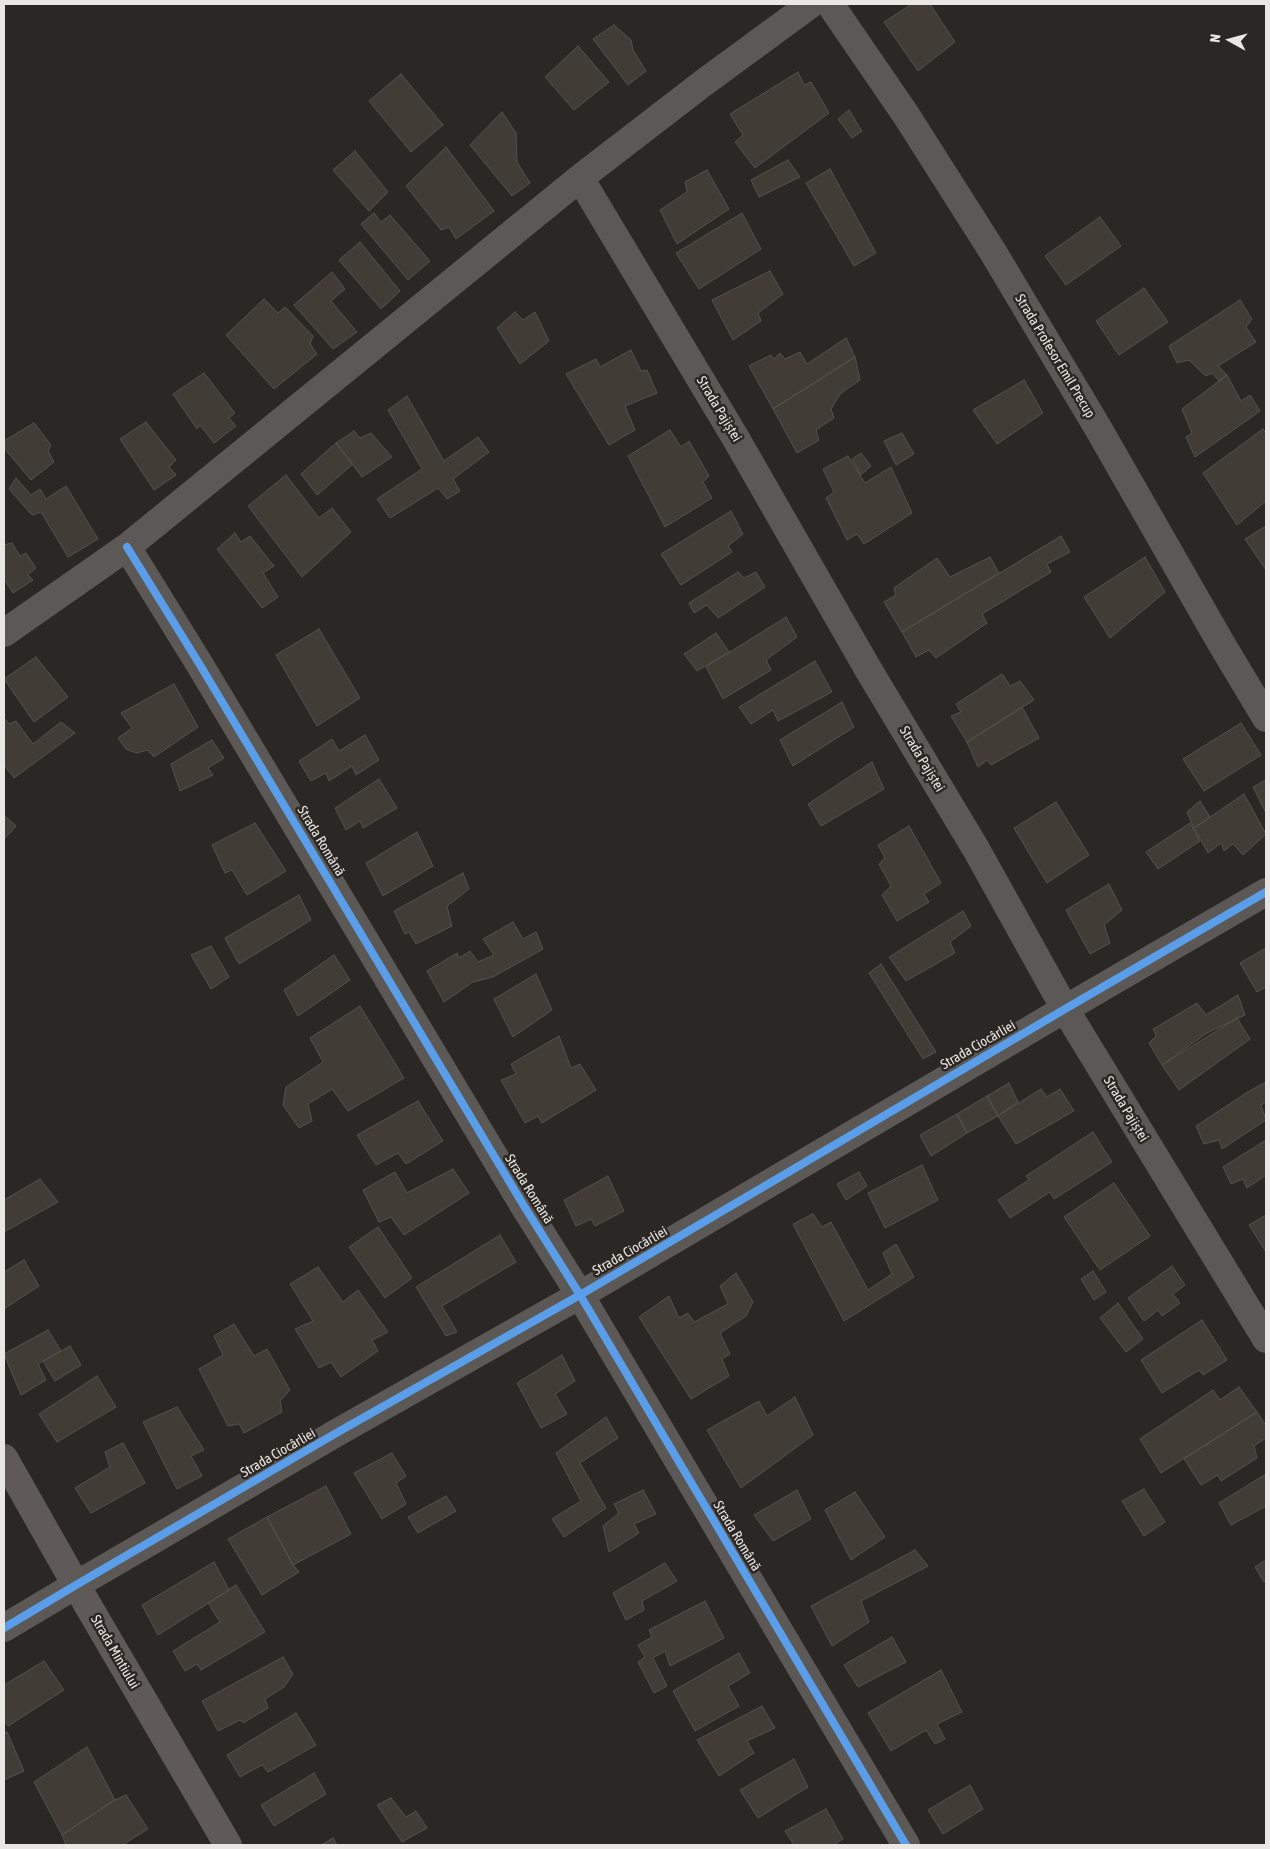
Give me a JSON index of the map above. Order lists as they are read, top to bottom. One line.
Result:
{"streets":{"main road":["Strada Mintiului"],"street":["Strada Profesor Emil Precup","Strada Pajiștei","Strada Română","Strada Ciocârliei"]},"crossings":[["Strada Pajiștei","Strada Ciocârliei"],["Strada Română","Strada Ciocârliei"],["Strada Ciocârliei","Strada Mintiului"]],"north":"left"}
